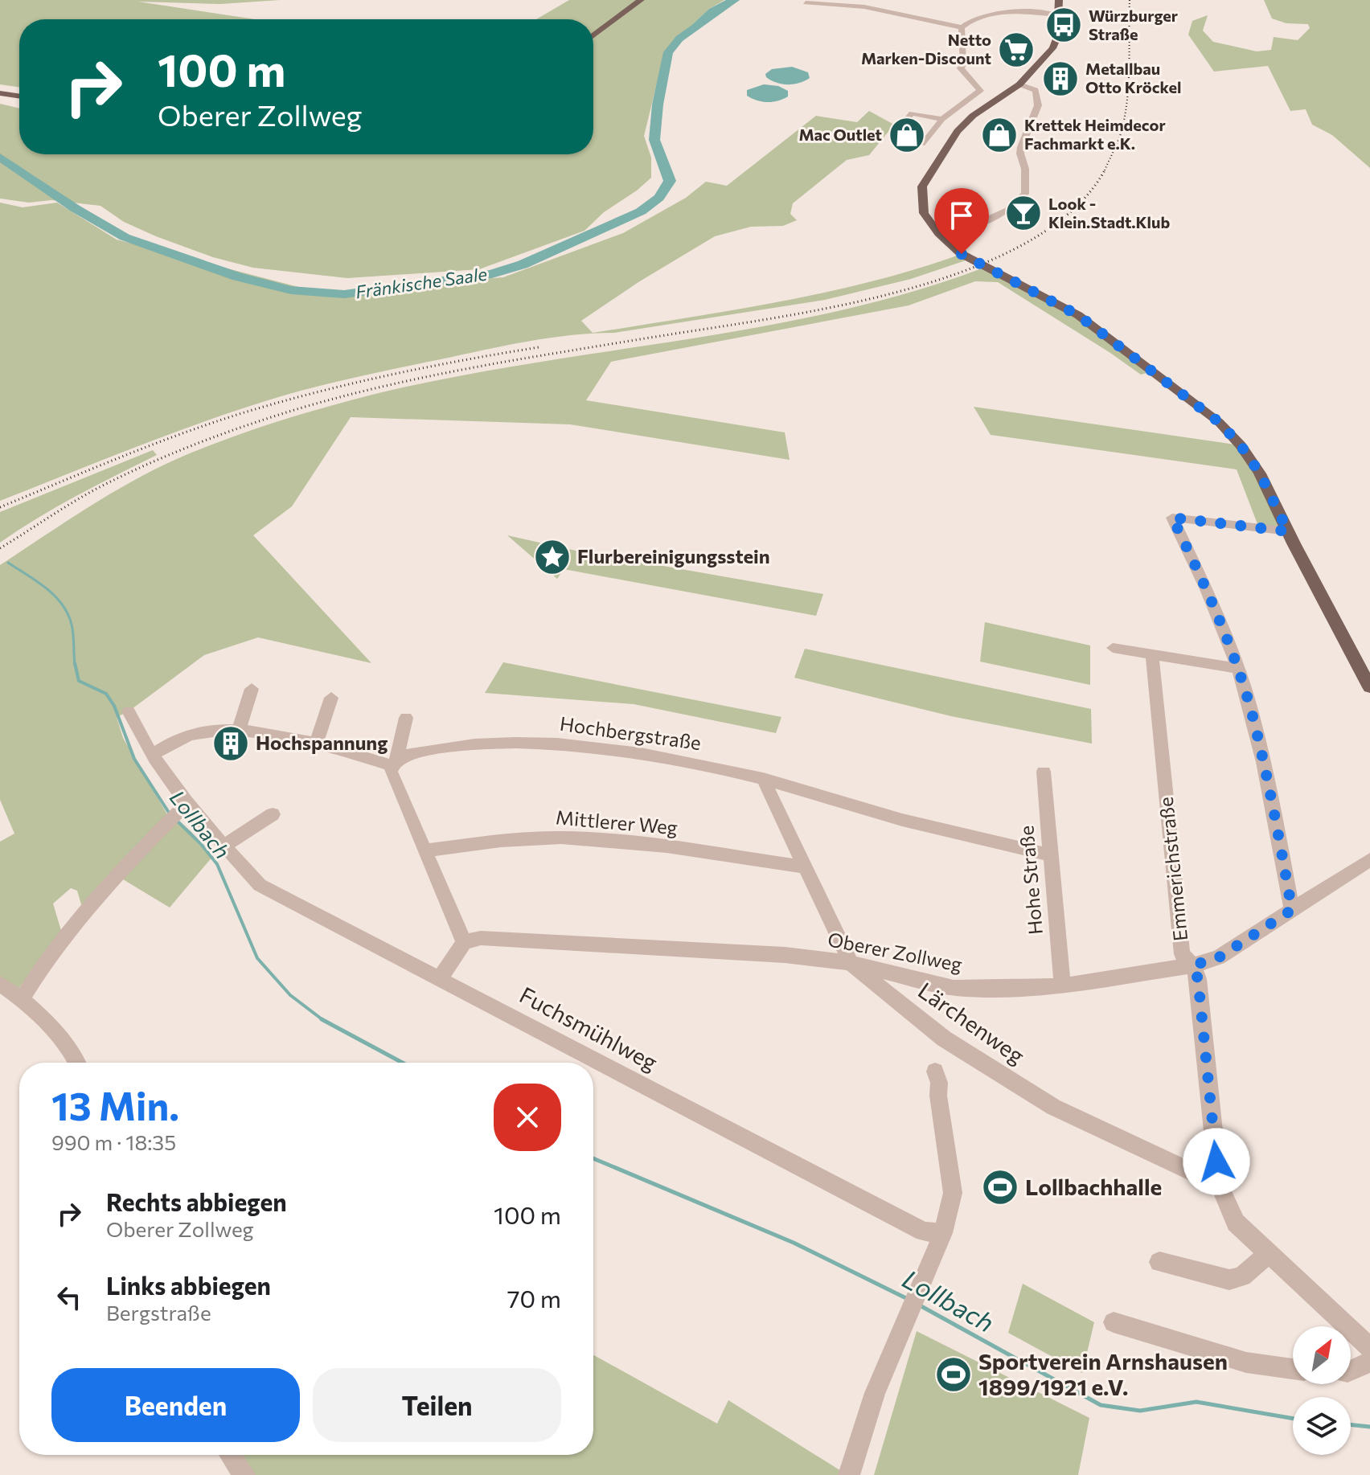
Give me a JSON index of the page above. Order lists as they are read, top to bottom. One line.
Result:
{"streets":{"street":["Hochbergstraße","Mittlerer Weg","Emmerichstraße","Hohe Straße","Oberer Zollweg","Lärchenweg","Fuchsmühlweg"]},"crossings":[["Hochbergstraße","Hohe Straße"],["Hochbergstraße","Lärchenweg"],["Mittlerer Weg","Lärchenweg"],["Emmerichstraße","Oberer Zollweg"],["Emmerichstraße","Lärchenweg"],["Hohe Straße","Oberer Zollweg"],["Oberer Zollweg","Lärchenweg"]],"water":["Fränkische Saale","Lollbach"],"places":{"bus stop":["Würzburger Straße"],"supermarket":["Netto Marken-Discount"],"building":["Metallbau Otto Kröckel","Hochspannung"],"shop":["Mac Outlet","Krettek Heimdecor Fachmarkt e.K."],"bar":["Look - Klein.Stadt.Klub"],"place":["Flurbereinigungsstein"],"sports":["Lollbachhalle","Sportverein Arnshausen 1899/1921 e.V."]},"north":"top right","page":{"turn":["100 m","Oberer Zollweg"],"heading":["13 Min.","990 m · 18:35"],"list":[{"name":"Rechts abbiegen","note":"Oberer Zollweg","value":"100 m"},{"name":"Links abbiegen","note":"Bergstraße","value":"70 m"}],"buttons":["Beenden","Teilen"]}}
